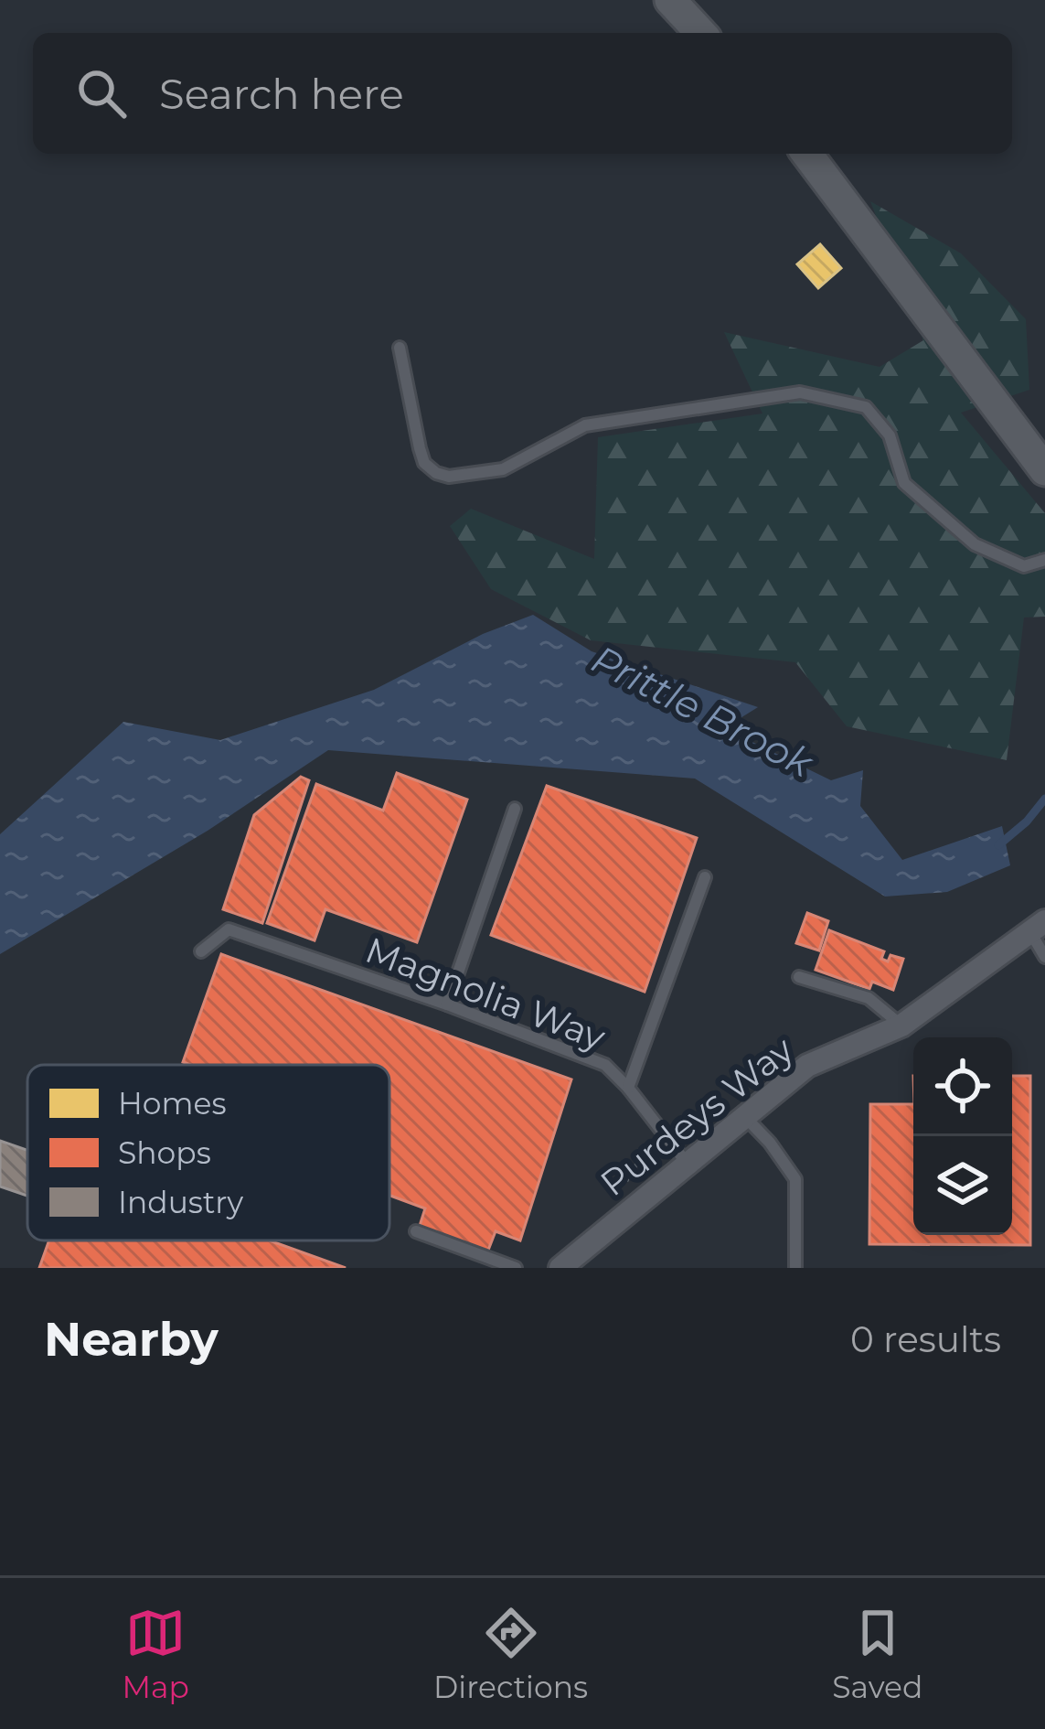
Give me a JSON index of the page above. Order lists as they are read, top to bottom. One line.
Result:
{"streets":{"street":["Purdeys Way"],"lane":["Magnolia Way"]},"crossings":[["Magnolia Way","Purdeys Way"]],"water":["Prittle Brook"],"legend":["Homes","Shops","Industry"],"page":{"search":"Search here","heading":["Nearby","0 results"],"nav":["Map","Directions","Saved"]}}
